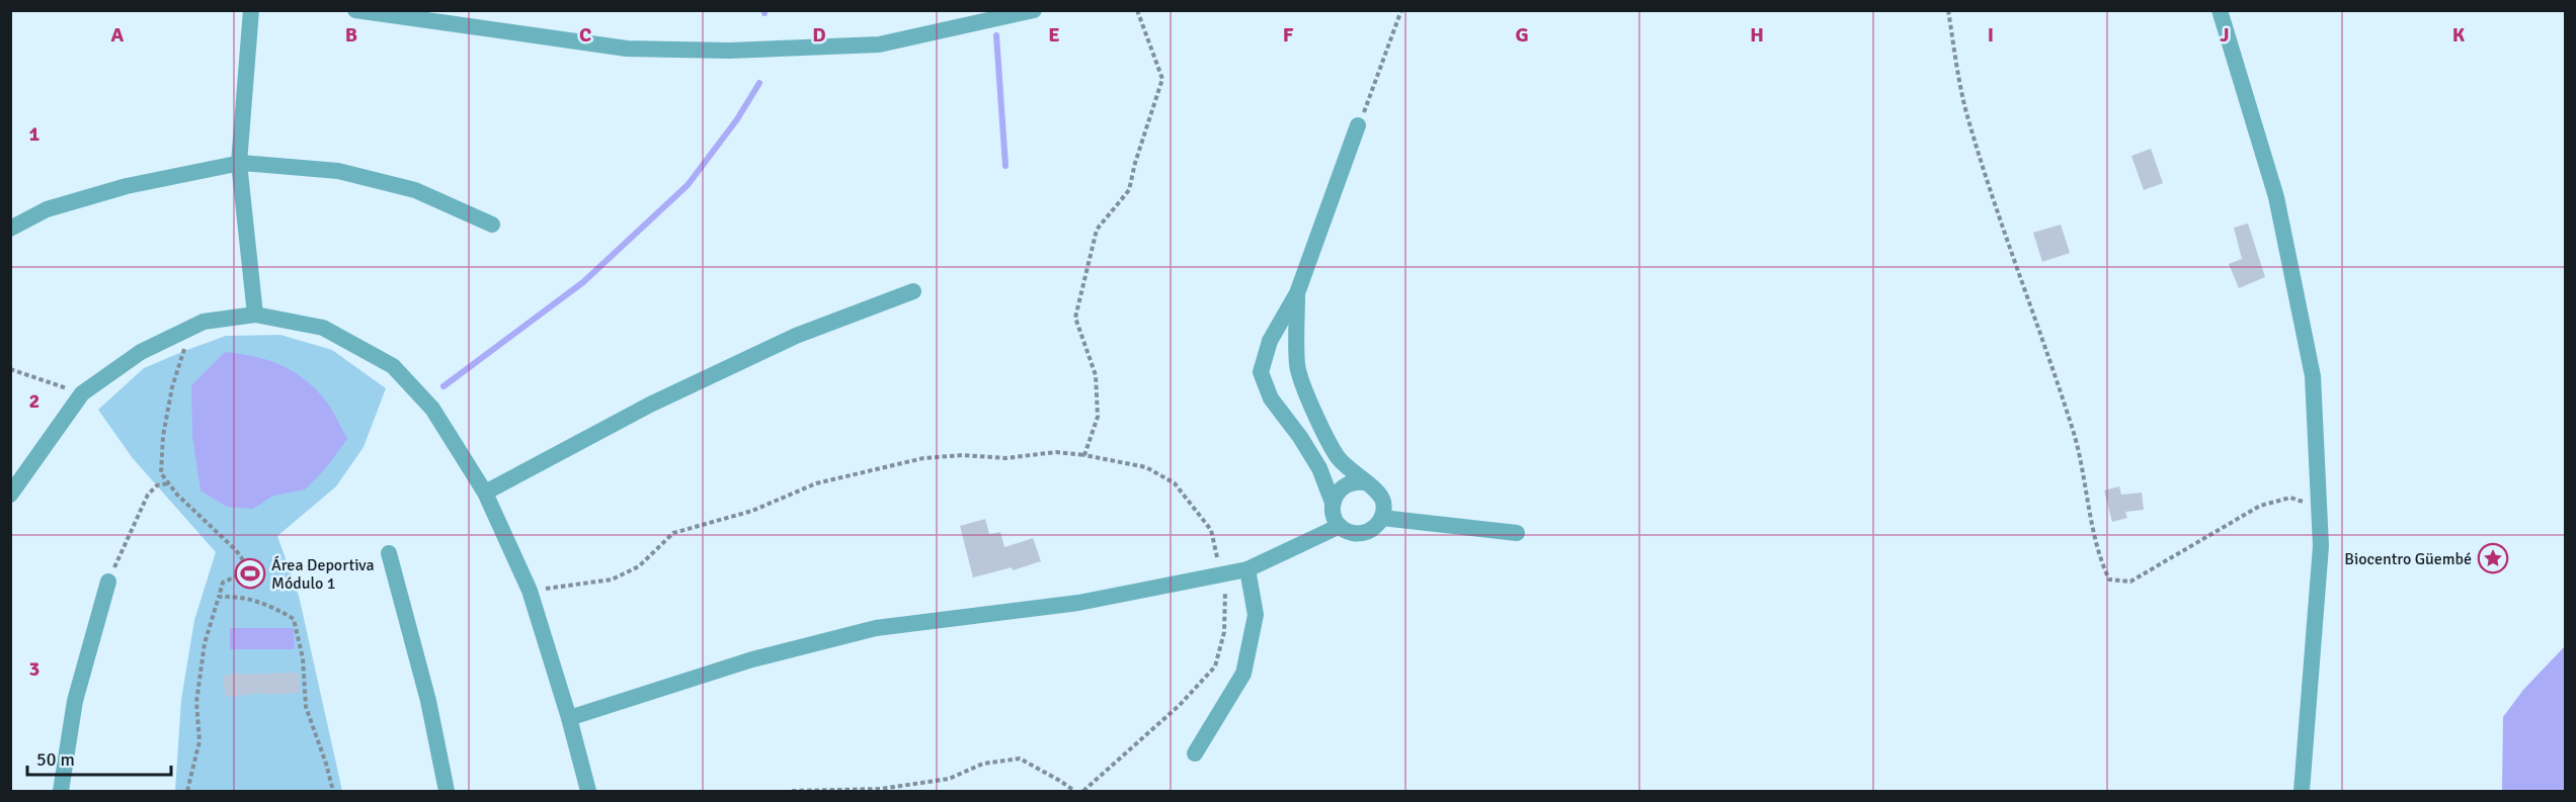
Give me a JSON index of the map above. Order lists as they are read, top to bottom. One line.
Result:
{"places":{"place":["Biocentro Güembé"],"sports":["Área Deportiva Módulo 1"]},"scale_bar":"50 m","grid":{"columns":["A","B","C","D","E","F","G","H","I","J","K"],"rows":["1","2","3"]}}
